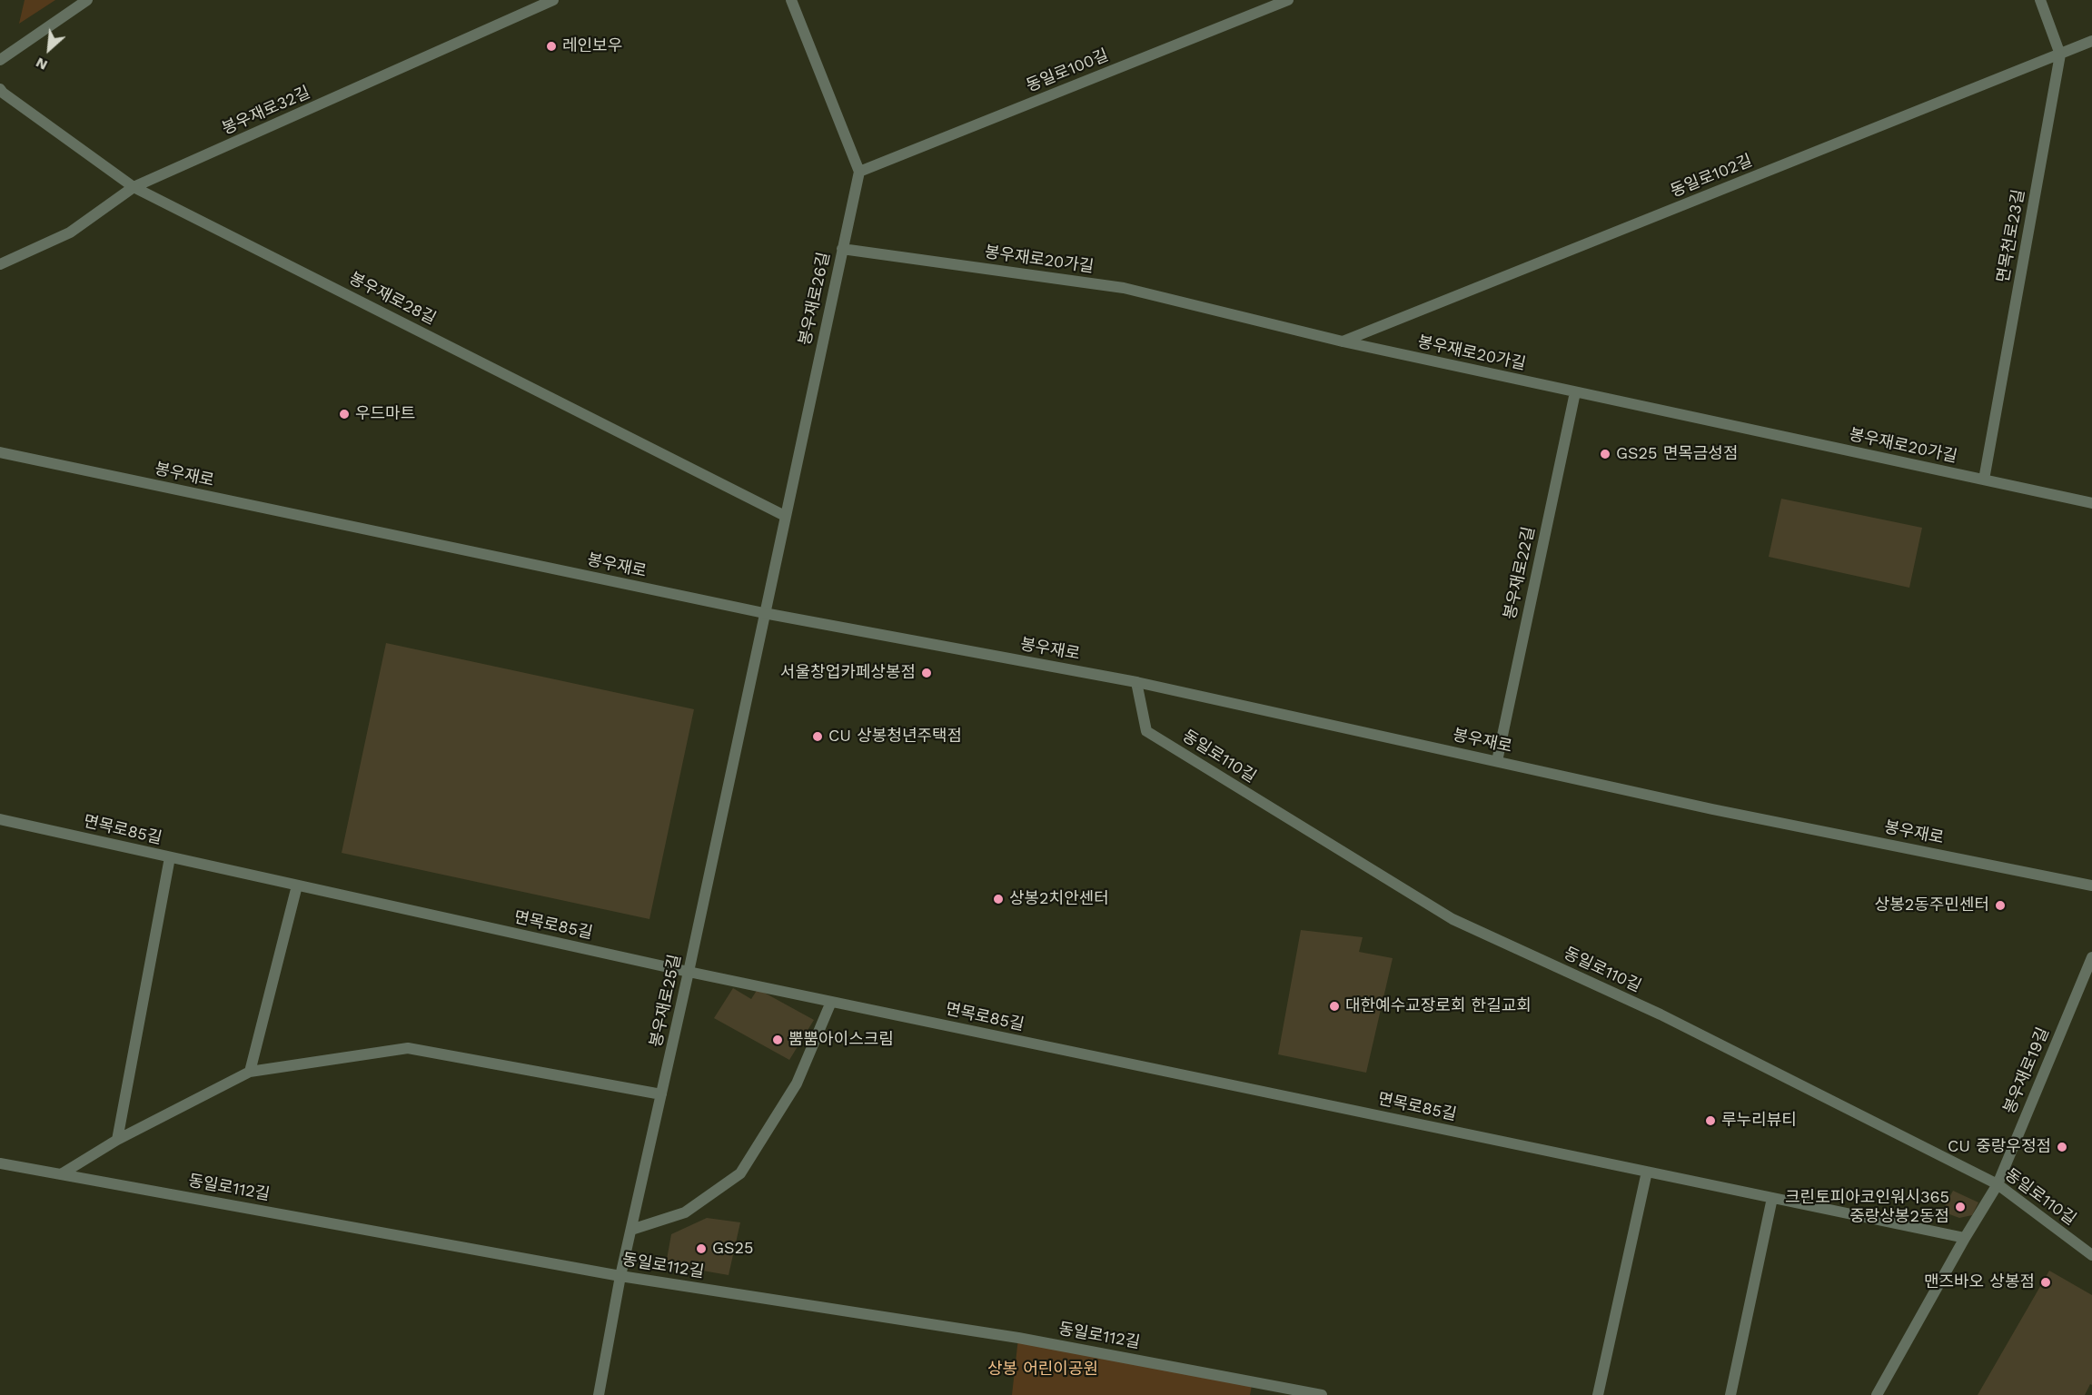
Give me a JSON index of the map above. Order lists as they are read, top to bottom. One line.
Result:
{"streets":{"street":["동일로100길","봉우재로32길","동일로102길","면목천로23길","봉우재로20가길","봉우재로28길","봉우재로26길","봉우재로","봉우재로22길","동일로110길","면목로85길","봉우재로25길","봉우재로19길","동일로112길"]},"crossings":[["동일로100길","봉우재로26길"],["봉우재로32길","봉우재로28길"],["동일로102길","면목천로23길"],["동일로102길","봉우재로20가길"],["면목천로23길","봉우재로20가길"],["봉우재로20가길","봉우재로26길"],["봉우재로20가길","봉우재로22길"],["봉우재로28길","봉우재로26길"],["봉우재로26길","봉우재로"],["봉우재로26길","봉우재로25길"],["봉우재로","봉우재로22길"],["봉우재로","동일로110길"],["봉우재로","봉우재로25길"],["동일로110길","봉우재로19길"],["면목로85길","봉우재로25길"],["면목로85길","봉우재로19길"],["봉우재로25길","동일로112길"]],"parks":["상봉 어린이공원"],"places":["레인보우","우드마트","GS25 면목금성점","서울창업카페상봉점","CU 상봉청년주택점","상봉2치안센터","상봉2동주민센터","대한예수교장로회 한길교회","뿜뿜아이스크림","루누리뷰티","CU 중랑우정점","크린토피아코인워시365 중랑상봉2동점","GS25","맨즈바오 상봉점"],"north":"bottom left"}
